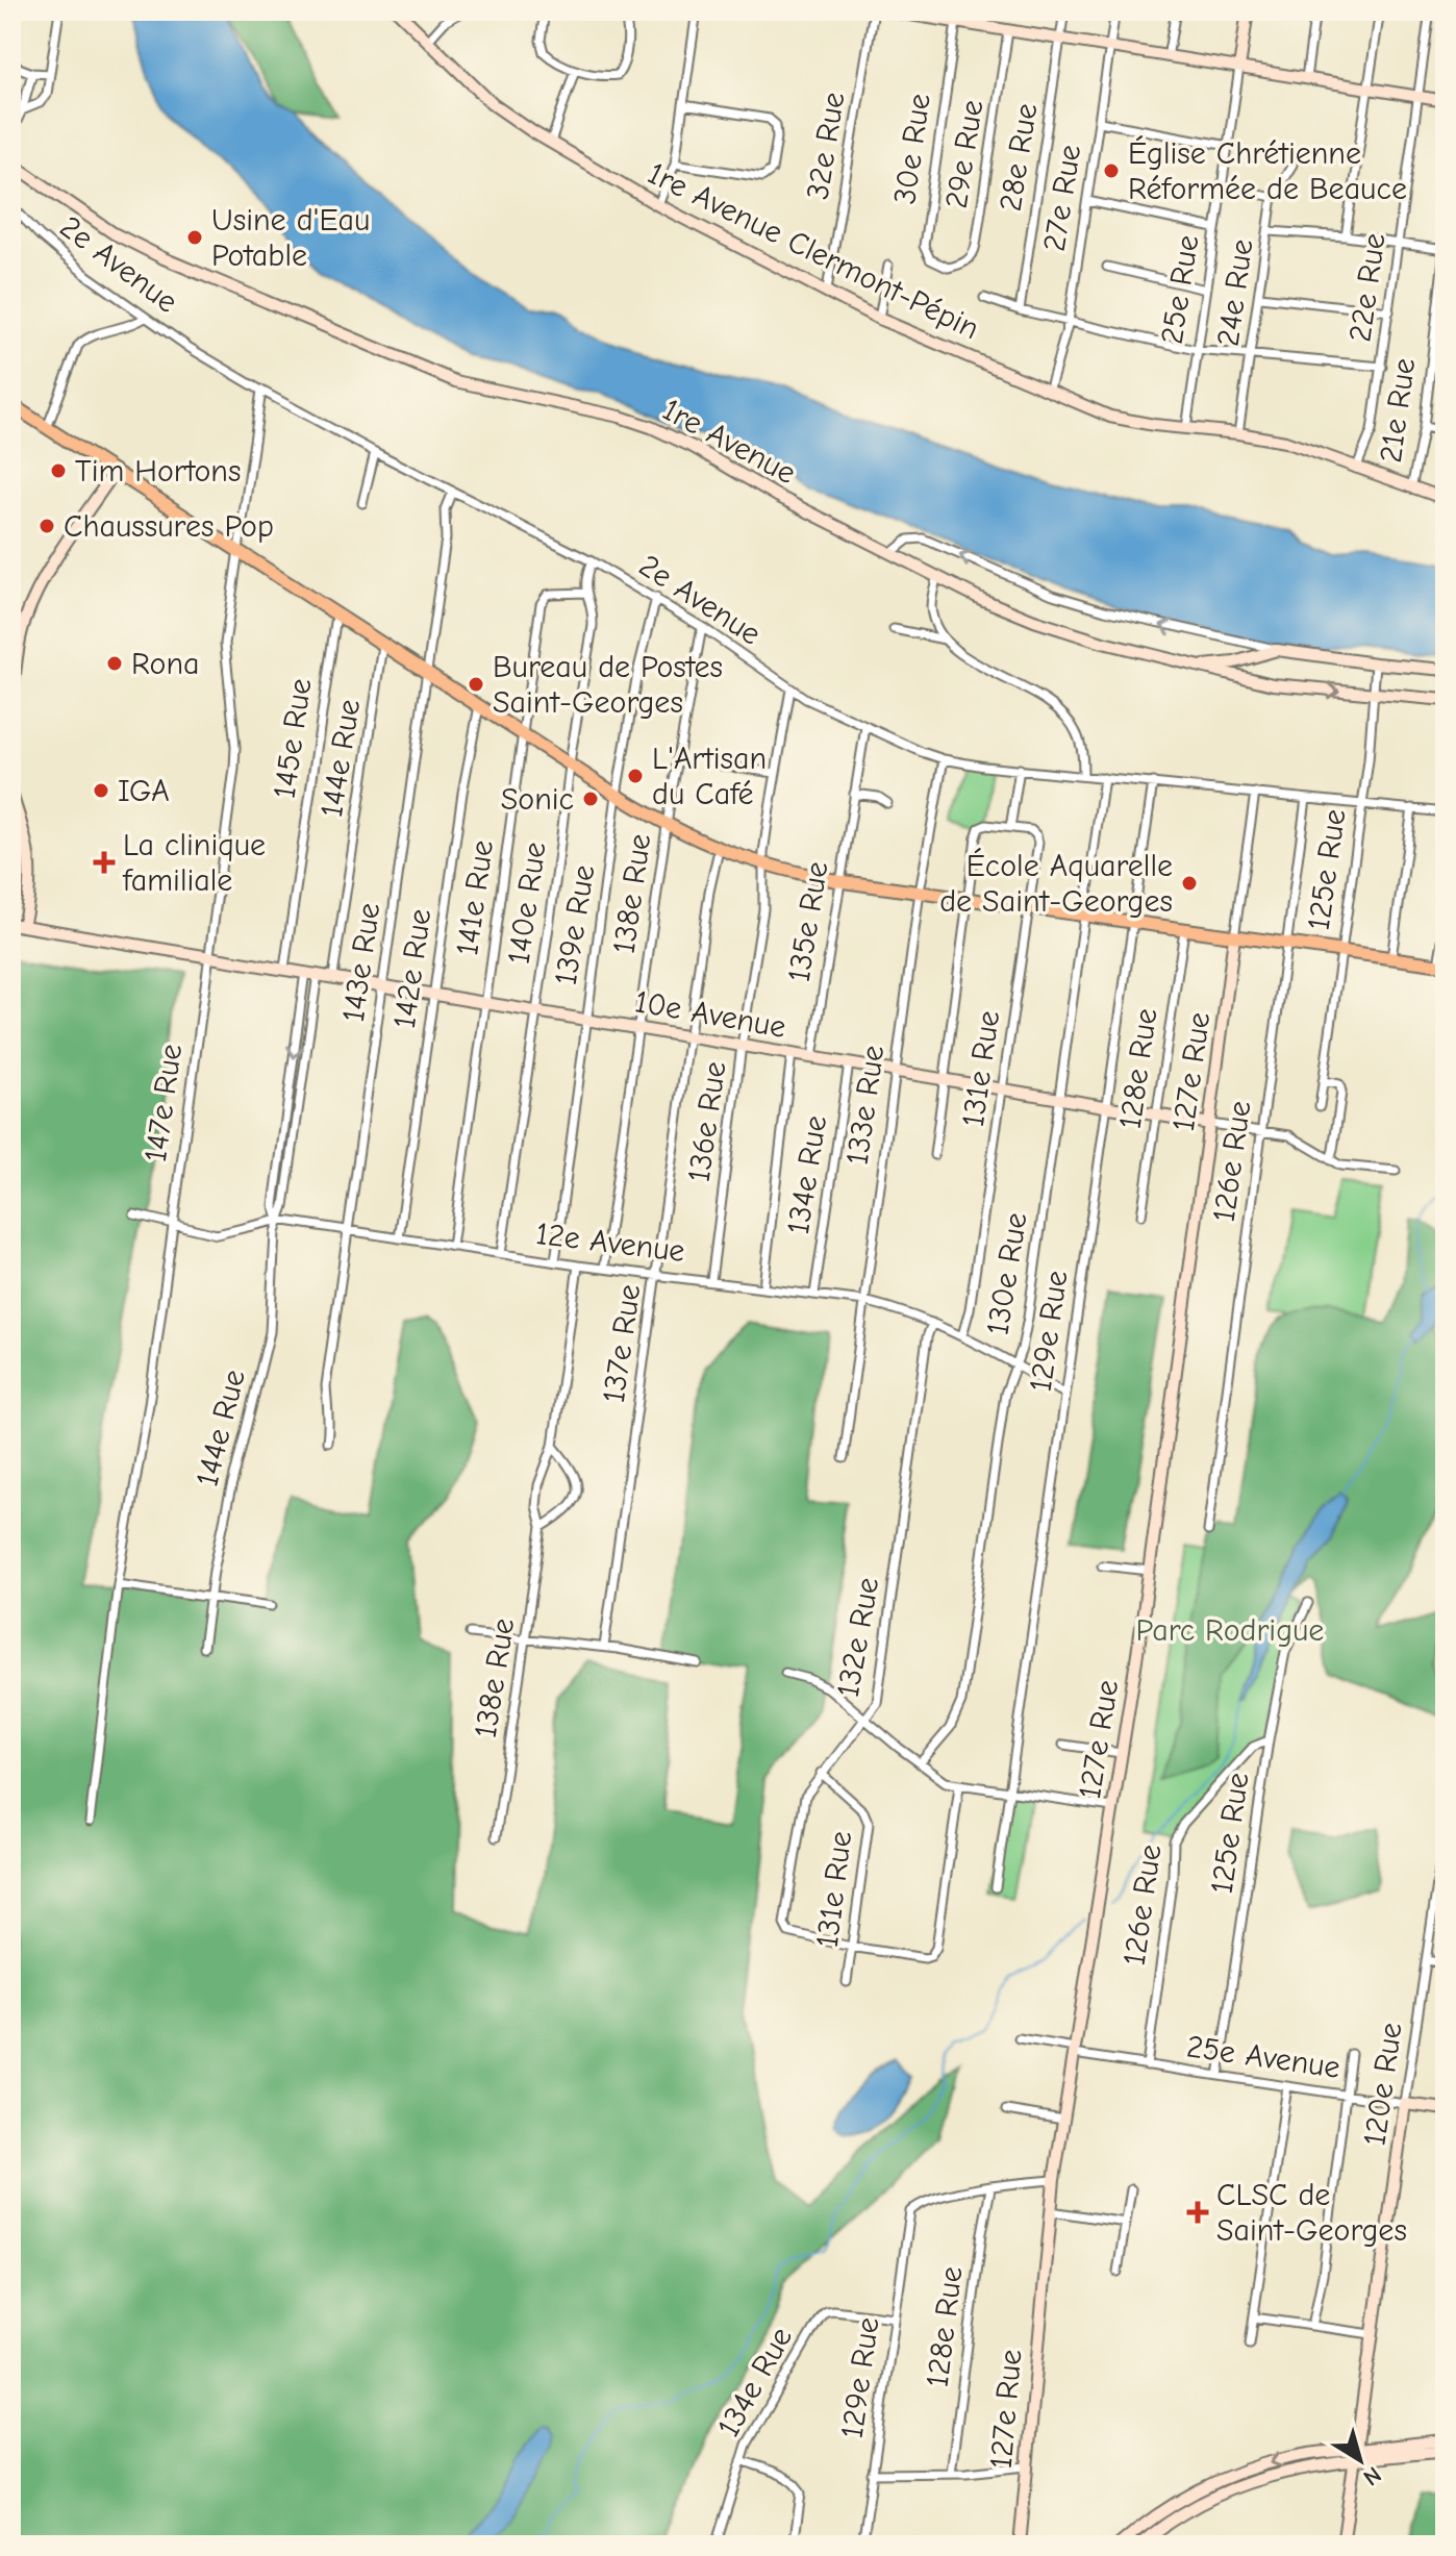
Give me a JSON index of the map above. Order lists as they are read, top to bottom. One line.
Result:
{"streets":{"street":["32e Rue","30e Rue","29e Rue","28e Rue","27e Rue","1re Avenue Clermont-Pépin","2e Avenue","22e Rue","25e Rue","24e Rue","21e Rue","1re Avenue","145e Rue","144e Rue","125e Rue","138e Rue","141e Rue","140e Rue","135e Rue","139e Rue","143e Rue","142e Rue","10e Avenue","131e Rue","128e Rue","127e Rue","147e Rue","133e Rue","136e Rue","126e Rue","134e Rue","12e Avenue","130e Rue","129e Rue","137e Rue","132e Rue","25e Avenue","120e Rue"]},"crossings":[["32e Rue","1re Avenue Clermont-Pépin"],["30e Rue","29e Rue"],["27e Rue","1re Avenue Clermont-Pépin"],["1re Avenue Clermont-Pépin","22e Rue"],["1re Avenue Clermont-Pépin","25e Rue"],["1re Avenue Clermont-Pépin","24e Rue"],["1re Avenue Clermont-Pépin","21e Rue"],["2e Avenue","125e Rue"],["2e Avenue","138e Rue"],["2e Avenue","140e Rue"],["2e Avenue","135e Rue"],["2e Avenue","139e Rue"],["2e Avenue","143e Rue"],["2e Avenue","127e Rue"],["2e Avenue","147e Rue"],["2e Avenue","133e Rue"],["2e Avenue","136e Rue"],["2e Avenue","126e Rue"],["2e Avenue","130e Rue"],["2e Avenue","129e Rue"],["1re Avenue","125e Rue"],["145e Rue","10e Avenue"],["144e Rue","10e Avenue"],["144e Rue","12e Avenue"],["125e Rue","126e Rue"],["125e Rue","25e Avenue"],["138e Rue","10e Avenue"],["138e Rue","12e Avenue"],["141e Rue","140e Rue"],["141e Rue","10e Avenue"],["141e Rue","12e Avenue"],["140e Rue","10e Avenue"],["140e Rue","12e Avenue"],["135e Rue","10e Avenue"],["139e Rue","10e Avenue"],["139e Rue","12e Avenue"],["143e Rue","10e Avenue"],["143e Rue","12e Avenue"],["142e Rue","10e Avenue"],["142e Rue","12e Avenue"],["10e Avenue","131e Rue"],["10e Avenue","128e Rue"],["10e Avenue","127e Rue"],["10e Avenue","147e Rue"],["10e Avenue","133e Rue"],["10e Avenue","136e Rue"],["10e Avenue","126e Rue"],["10e Avenue","134e Rue"],["10e Avenue","130e Rue"],["10e Avenue","129e Rue"],["10e Avenue","137e Rue"],["131e Rue","12e Avenue"],["131e Rue","132e Rue"],["128e Rue","129e Rue"],["127e Rue","25e Avenue"],["147e Rue","12e Avenue"],["133e Rue","12e Avenue"],["136e Rue","12e Avenue"],["126e Rue","25e Avenue"],["134e Rue","12e Avenue"],["134e Rue","129e Rue"],["12e Avenue","130e Rue"],["12e Avenue","129e Rue"],["12e Avenue","137e Rue"],["12e Avenue","132e Rue"],["25e Avenue","120e Rue"]],"parks":["Parc Rodrigue"],"places":{"other":["Église Chrétienne Réformée de Beauce","Usine d'Eau Potable","Tim Hortons","Chaussures Pop","Rona","Bureau de Postes Saint-Georges","L'Artisan du Café","IGA","Sonic","École Aquarelle de Saint-Georges"],"health":["La clinique familiale","CLSC de Saint-Georges"]},"north":"bottom right"}
